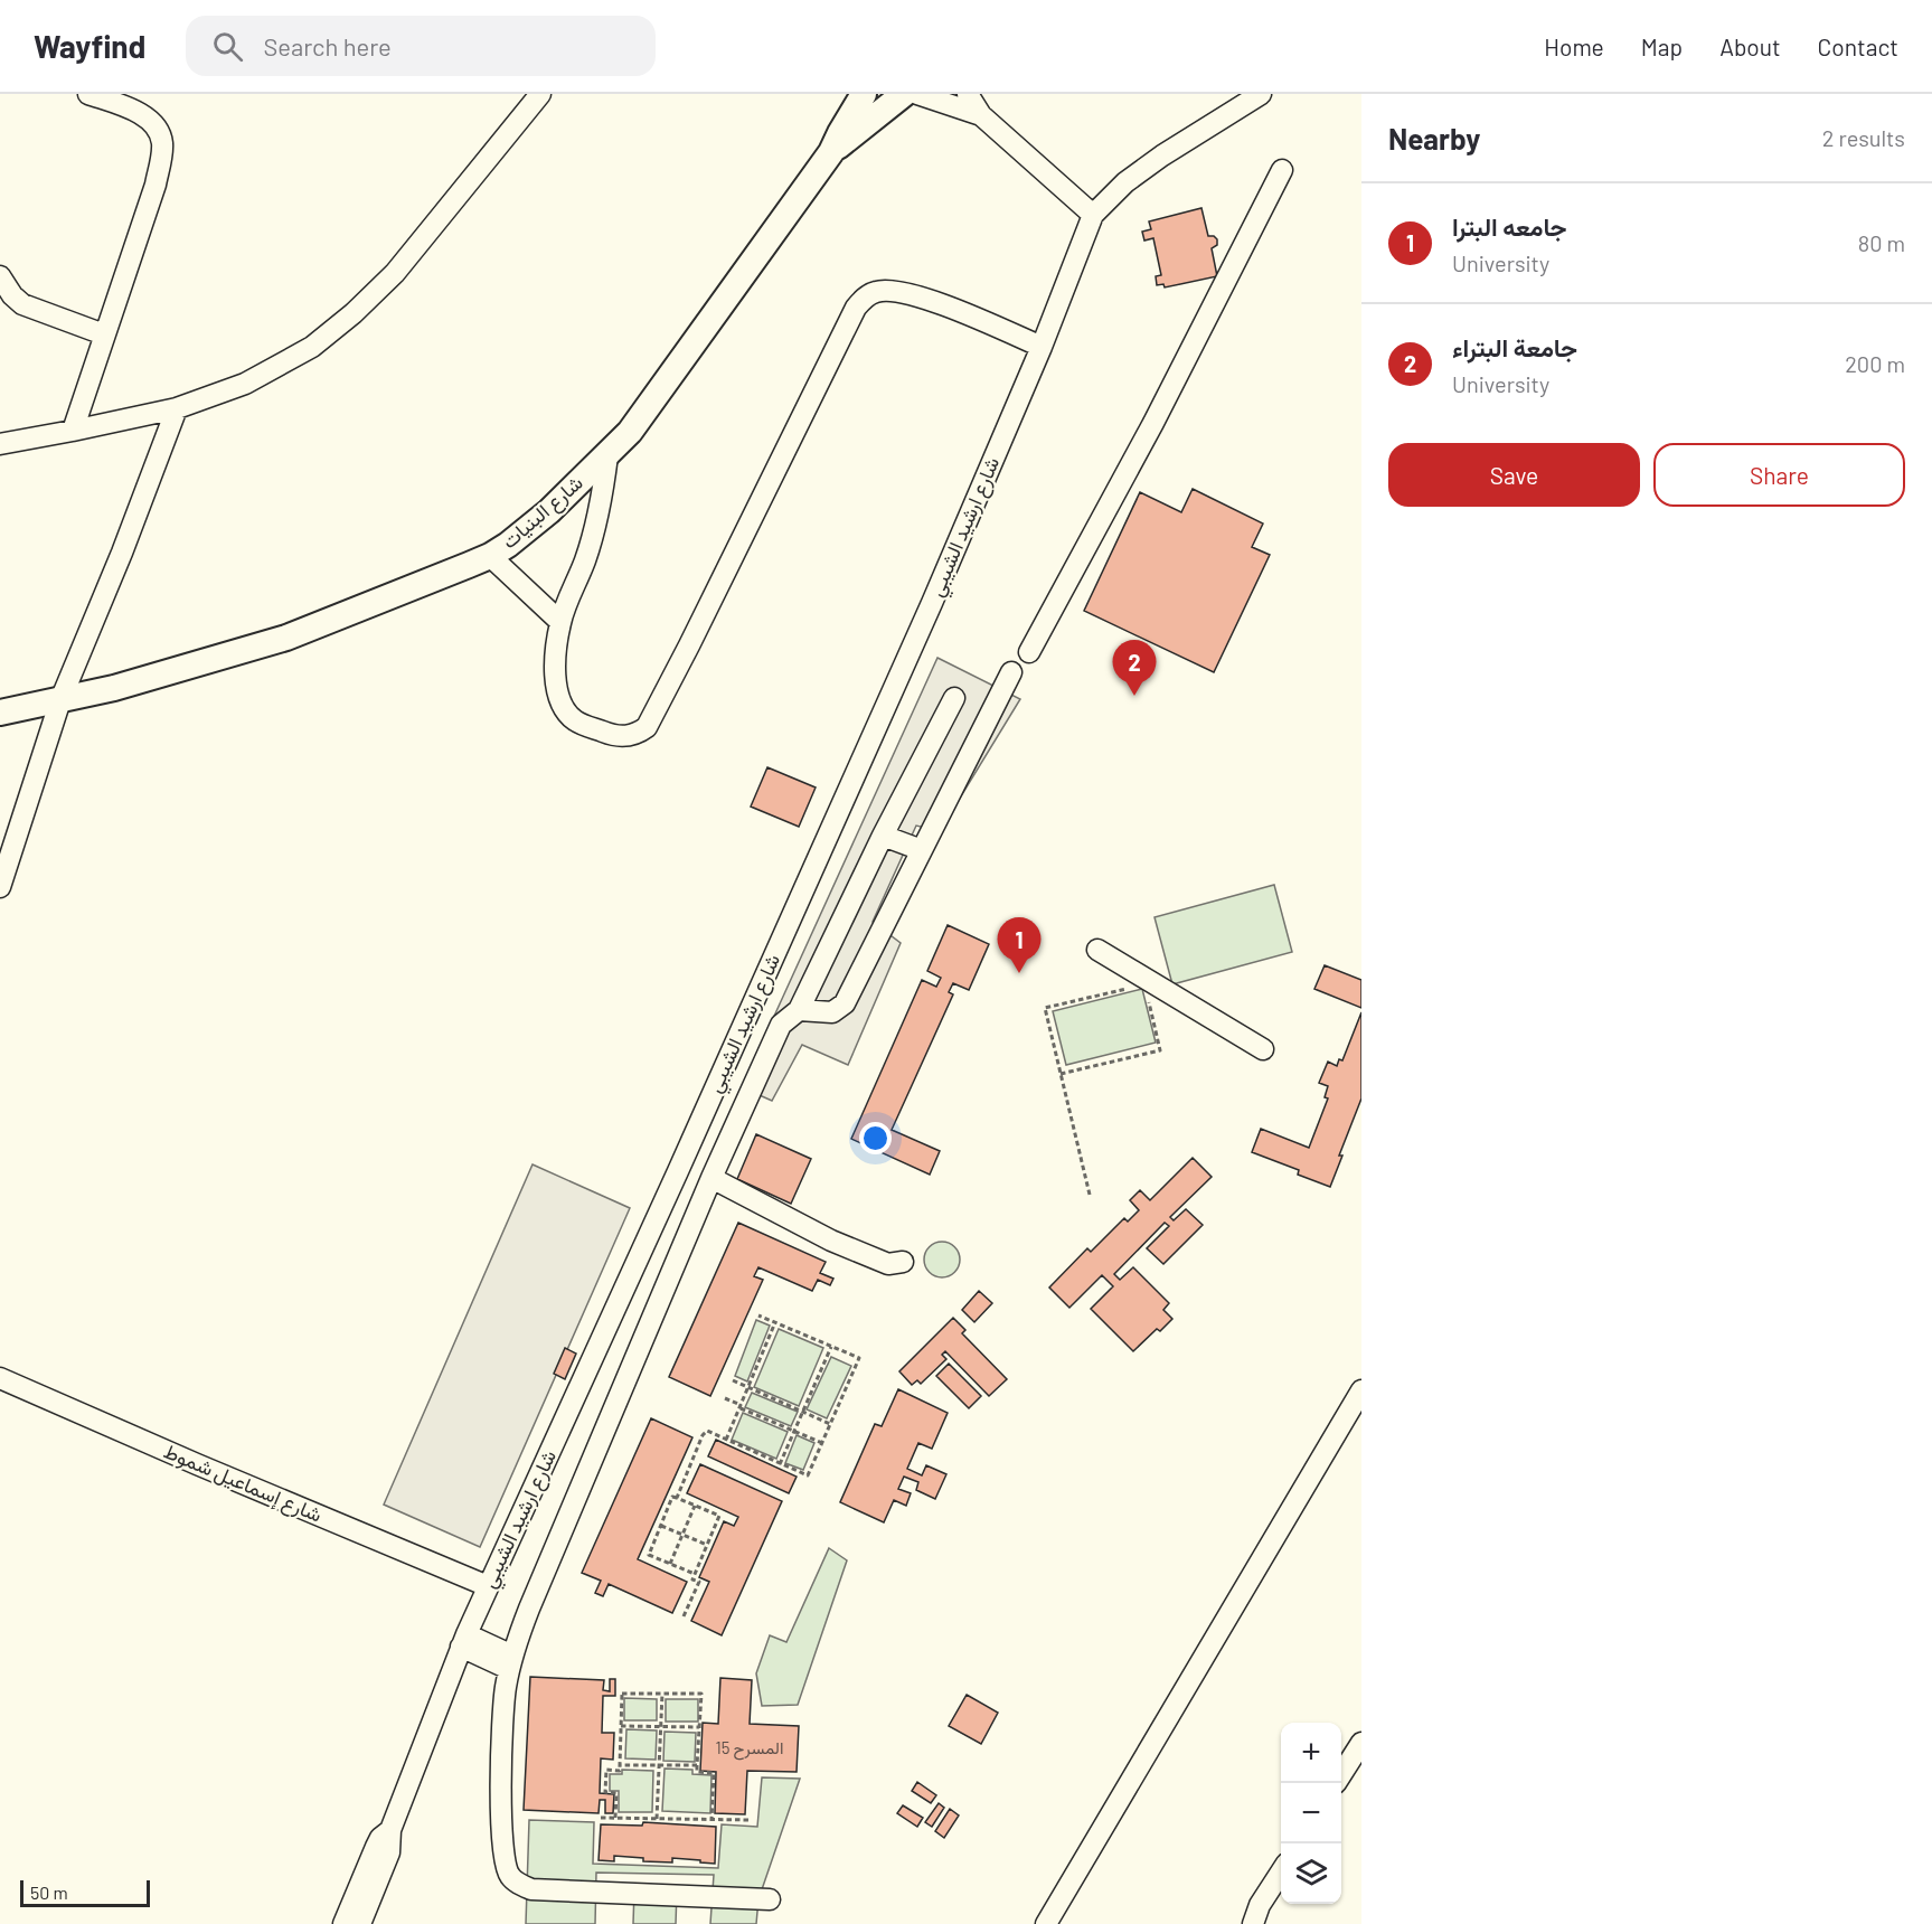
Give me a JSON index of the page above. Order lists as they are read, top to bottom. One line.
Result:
{"streets":{"main road":["شارع البنيات"],"street":["شارع ارشيد الشيبي","شارع إسماعيل شموط"]},"crossings":[["شارع ارشيد الشيبي","شارع إسماعيل شموط"]],"house_numbers":["15 المسرح"],"scale_bar":"50 m","page":{"header":"Wayfind","search":"Search here","nav":["Home","Map","About","Contact"],"heading":["Nearby","2 results"],"list":[{"mark":"1","name":"جامعه البترا","note":"University","value":"80 m"},{"mark":"2","name":"جامعة البتراء","note":"University","value":"200 m"}],"buttons":["Save","Share"],"pins":["2","1"],"map_buttons":["+","−"],"scale":"50 m"}}
